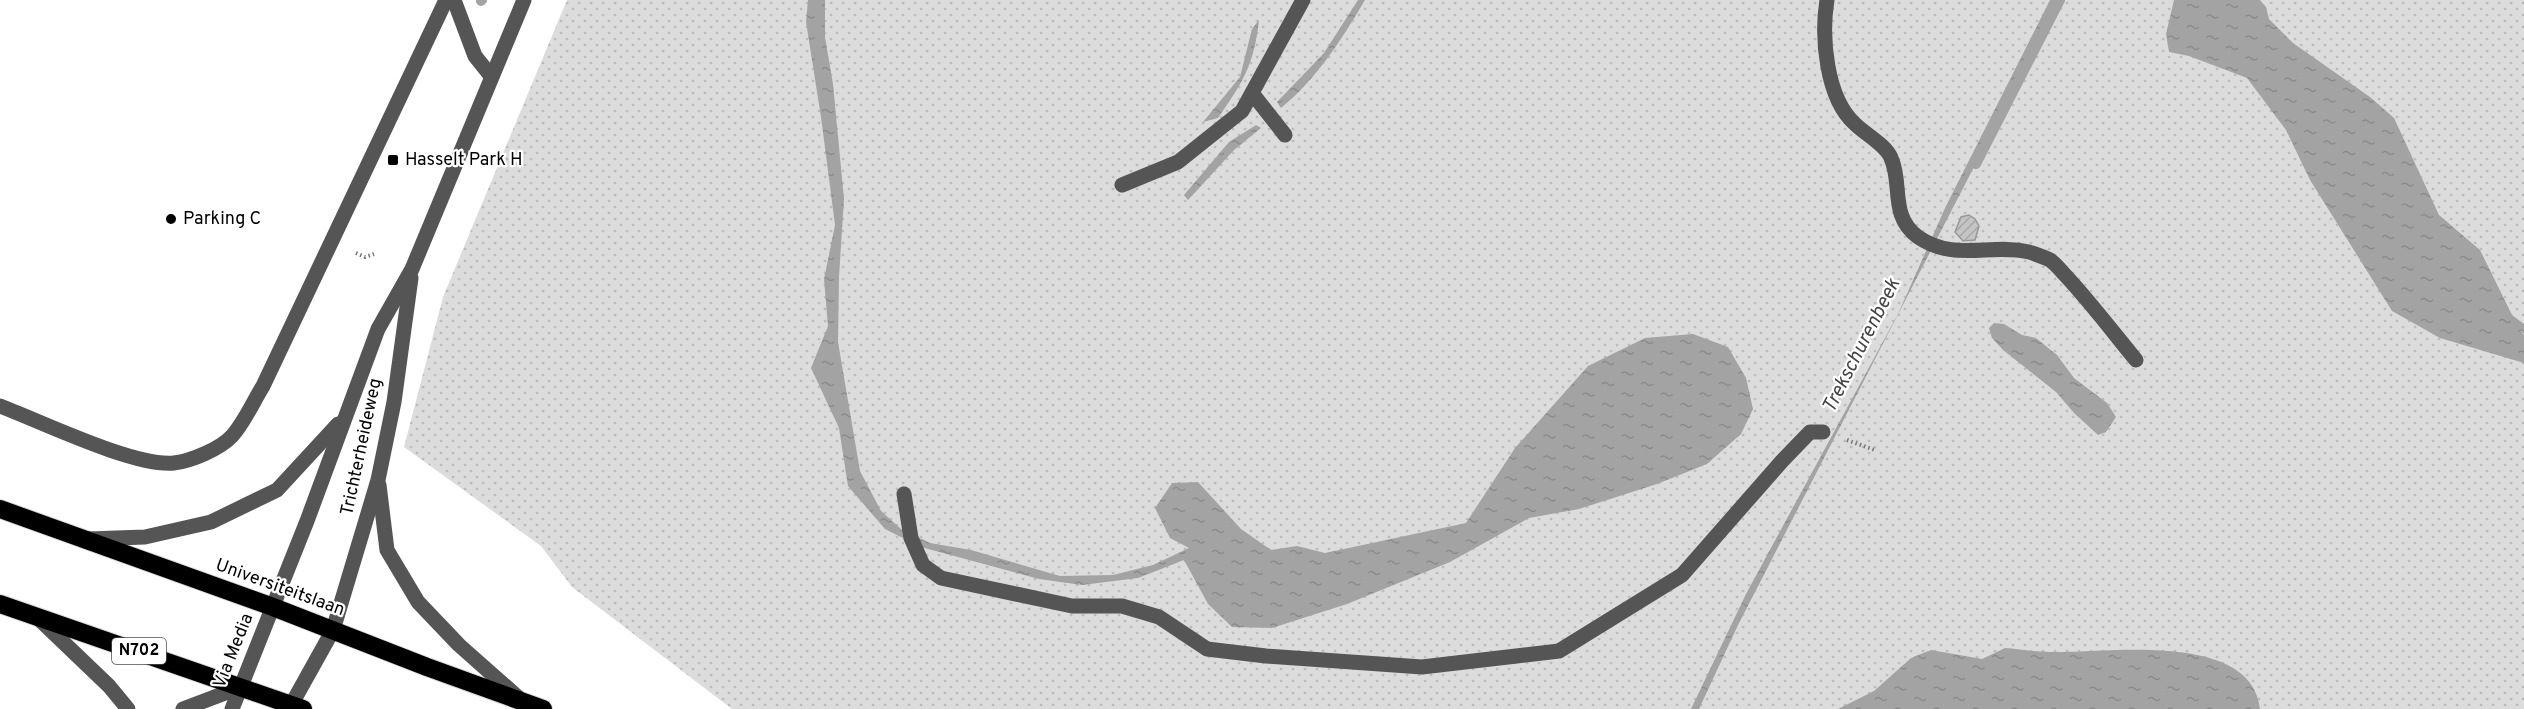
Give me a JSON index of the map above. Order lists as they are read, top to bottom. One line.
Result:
{"streets":{"highway":["Universiteitslaan","N702"],"street":["Trichterheideweg","Via Media"]},"crossings":[["Trichterheideweg","Universiteitslaan"],["Trichterheideweg","Via Media"],["Universiteitslaan","Via Media"],["N702","Via Media"]],"water":["Trekschurenbeek"],"places":{"transit":["Hasselt Park H"],"other":["Parking C"]}}
